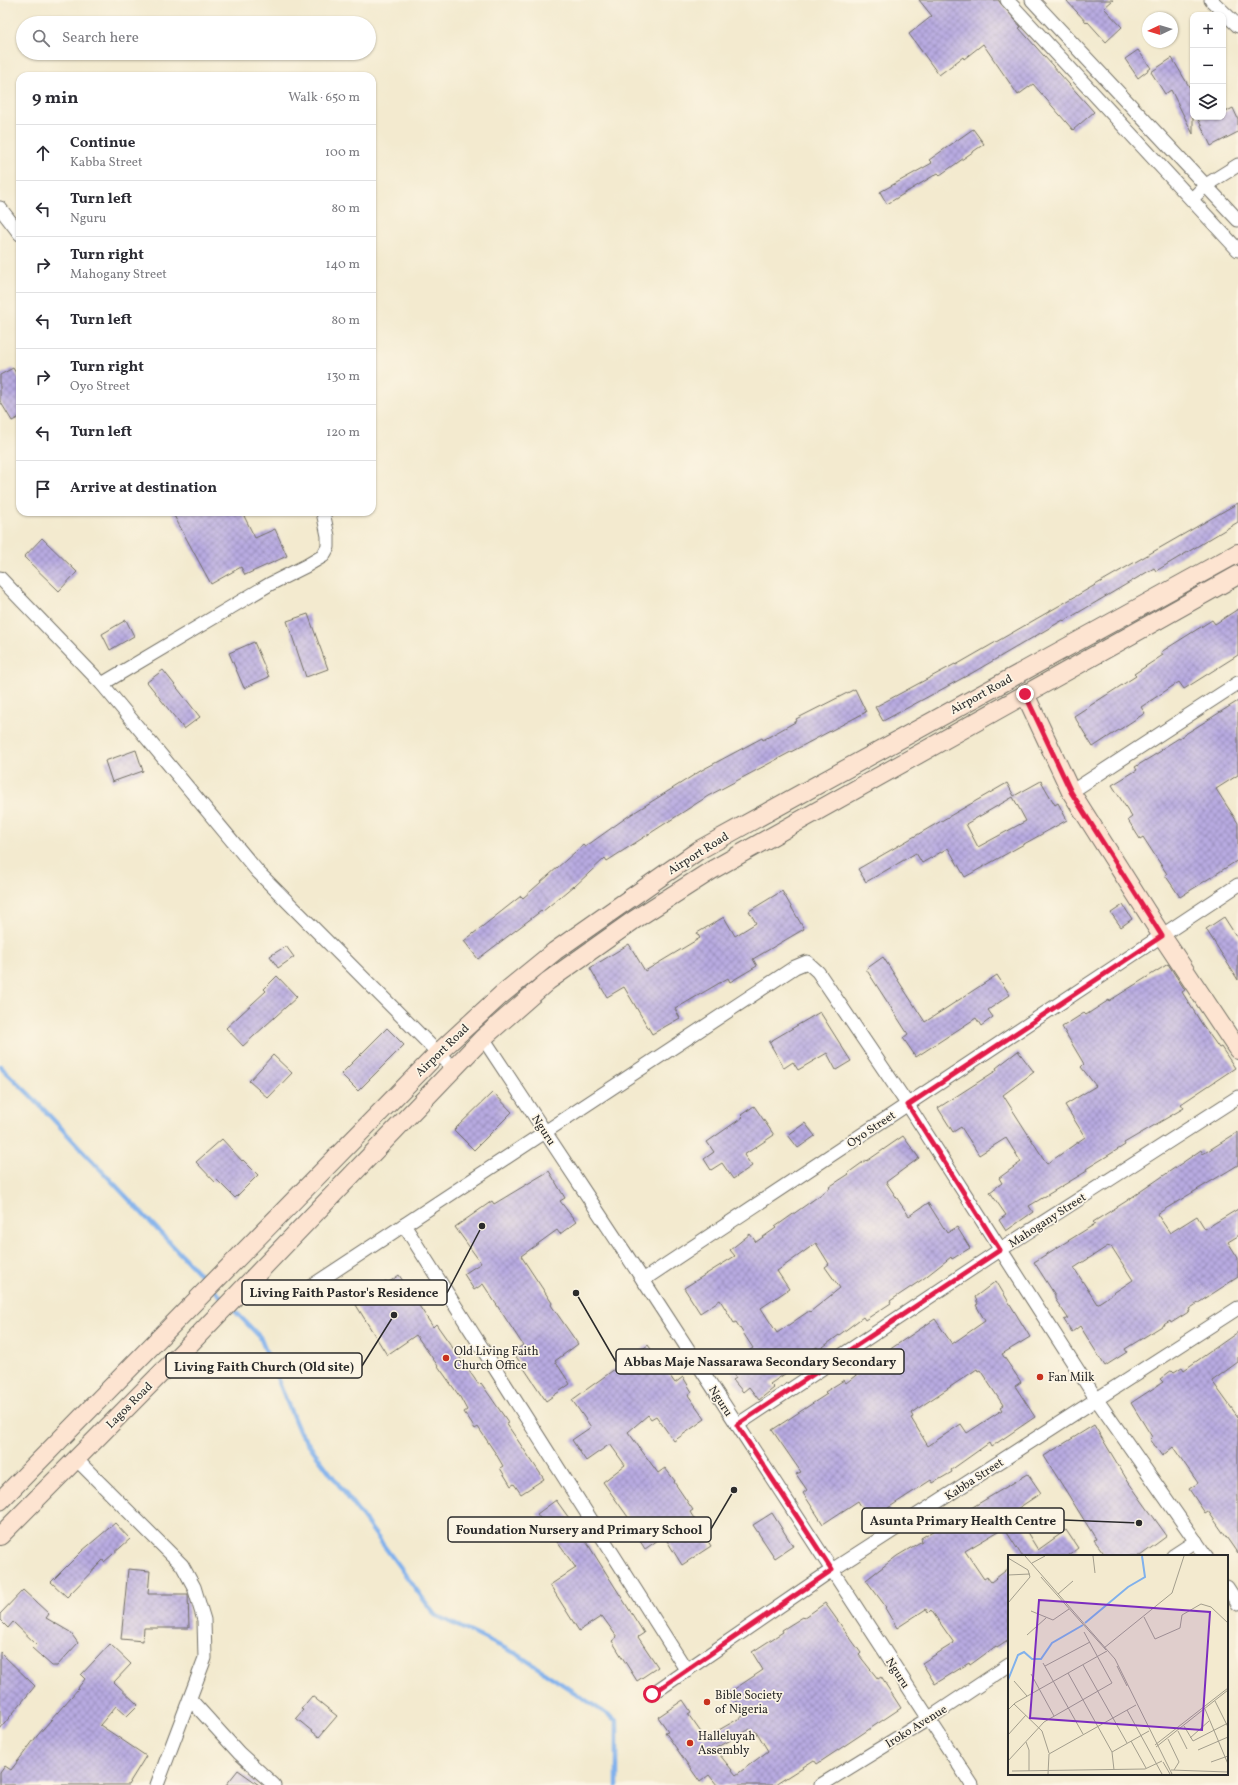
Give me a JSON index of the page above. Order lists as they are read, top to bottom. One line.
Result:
{"streets":{"main road":["Airport Road","Lagos Road"],"street":["Oyo Street","Nguru","Mahogany Street","Kabba Street","Iroko Avenue"]},"crossings":[["Airport Road","Nguru"],["Airport Road","Lagos Road"],["Oyo Street","Nguru"],["Nguru","Mahogany Street"],["Nguru","Kabba Street"],["Nguru","Iroko Avenue"]],"places":["Living Faith Pastor's Residence","Abbas Maje Nassarawa Secondary Secondary","Living Faith Church (Old site)","Old Living Faith Church Office","Fan Milk","Foundation Nursery and Primary School","Asunta Primary Health Centre","Bible Society of Nigeria","Halleluyah Assembly"],"north":"left","page":{"map_buttons":["+","−"],"search":"Search here","heading":["9 min","Walk · 650 m"],"list":[["Continue","Kabba Street","100 m"],["Turn left","Nguru","80 m"],["Turn right","Mahogany Street","140 m"],["Turn left","80 m"],["Turn right","Oyo Street","130 m"],["Turn left","120 m"],"Arrive at destination"]}}
